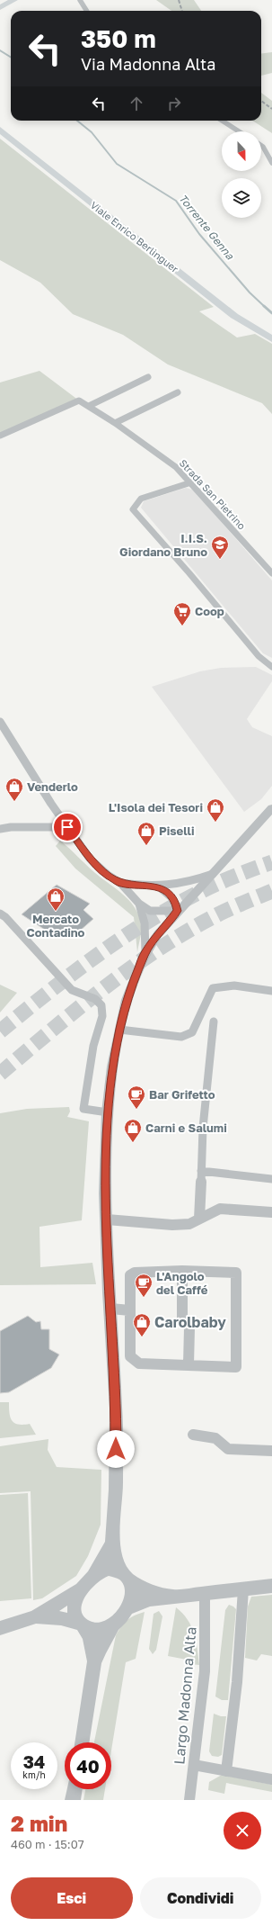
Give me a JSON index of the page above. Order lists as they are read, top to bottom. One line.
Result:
{"streets":{"main road":["Viale Enrico Berlinguer"],"street":["Strada San Pietrino","Largo Madonna Alta"]},"water":["Torrente Genna"],"places":{"school or university":["I.I.S. Giordano Bruno"],"supermarket":["Coop"],"shop":["Venderlo","L'Isola dei Tesori","Piselli","Mercato Contadino","Carni e Salumi","Carolbaby"],"cafe":["Bar Grifetto","L'Angolo del Caffé"]},"north":"bottom","page":{"turn":["350 m","Via Madonna Alta"],"speed":"34 km/h","limit":"40","heading":["2 min","460 m · 15:07"],"buttons":["Esci","Condividi"]}}
